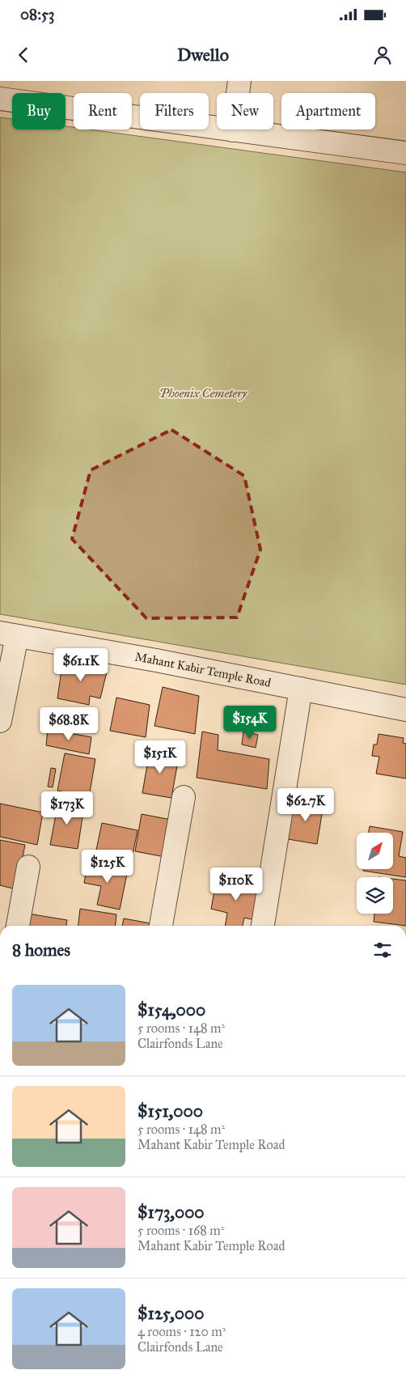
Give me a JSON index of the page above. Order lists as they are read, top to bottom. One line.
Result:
{"streets":{"street":["Mahant Kabir Temple Road"]},"parks":["Phoenix Cemetery"],"north":"top right","page":{"status":"08:53","header":"Dwello","chip":["Buy","Rent","Filters","New","Apartment"],"price":["$61.1K","$154K","$68.8K","$151K","$62.7K","$173K","$125K","$110K"],"heading":"8 homes","list":[{"name":"$154,000","note":"5 rooms · 148 m² · Clairfonds Lane"},{"name":"$151,000","note":"5 rooms · 148 m² · Mahant Kabir Temple Road"},{"name":"$173,000","note":"5 rooms · 168 m² · Mahant Kabir Temple Road"},{"name":"$125,000","note":"4 rooms · 120 m² · Clairfonds Lane"}]}}
